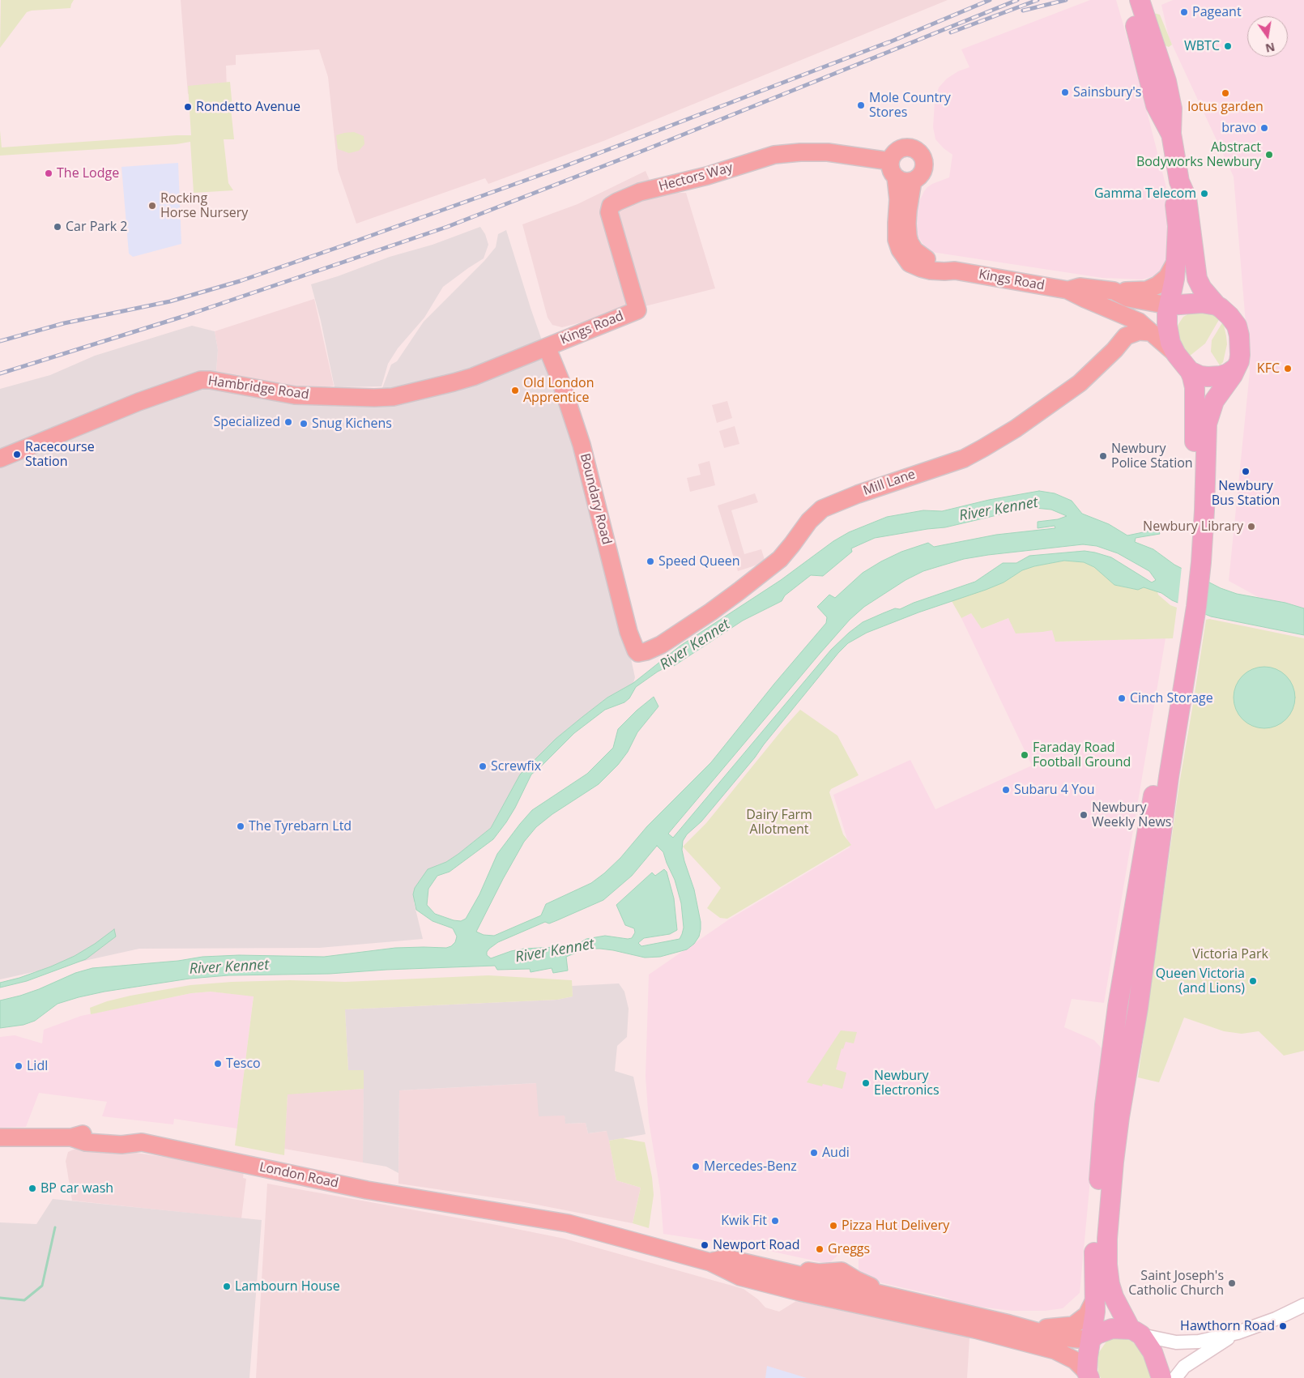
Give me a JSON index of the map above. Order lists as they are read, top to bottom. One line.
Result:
{"streets":{"main road":["Hectors Way","Kings Road","Hambridge Road","Mill Lane","Boundary Road","London Road"]},"crossings":[["Hectors Way","Kings Road"],["Kings Road","Hambridge Road"],["Kings Road","Mill Lane"],["Kings Road","Boundary Road"],["Hambridge Road","Boundary Road"],["Mill Lane","Boundary Road"]],"water":["River Kennet"],"parks":["Dairy Farm Allotment","Victoria Park"],"places":["Pageant","WBTC","Sainsbury's","lotus garden","Mole Country Stores","Rondetto Avenue","bravo","Abstract Bodyworks Newbury","The Lodge","Gamma Telecom","Rocking Horse Nursery","Car Park 2","KFC","Old London Apprentice","Specialized","Snug Kichens","Racecourse Station","Newbury Police Station","Newbury Bus Station","Newbury Library","Speed Queen","Cinch Storage","Faraday Road Football Ground","Screwfix","Subaru 4 You","Newbury Weekly News","The Tyrebarn Ltd","Queen Victoria (and Lions)","Tesco","Lidl","Newbury Electronics","Audi","Mercedes-Benz","BP car wash","Kwik Fit","Pizza Hut Delivery","Newport Road","Greggs","Saint Joseph's Catholic Church","Lambourn House","Hawthorn Road"],"north":"bottom"}
